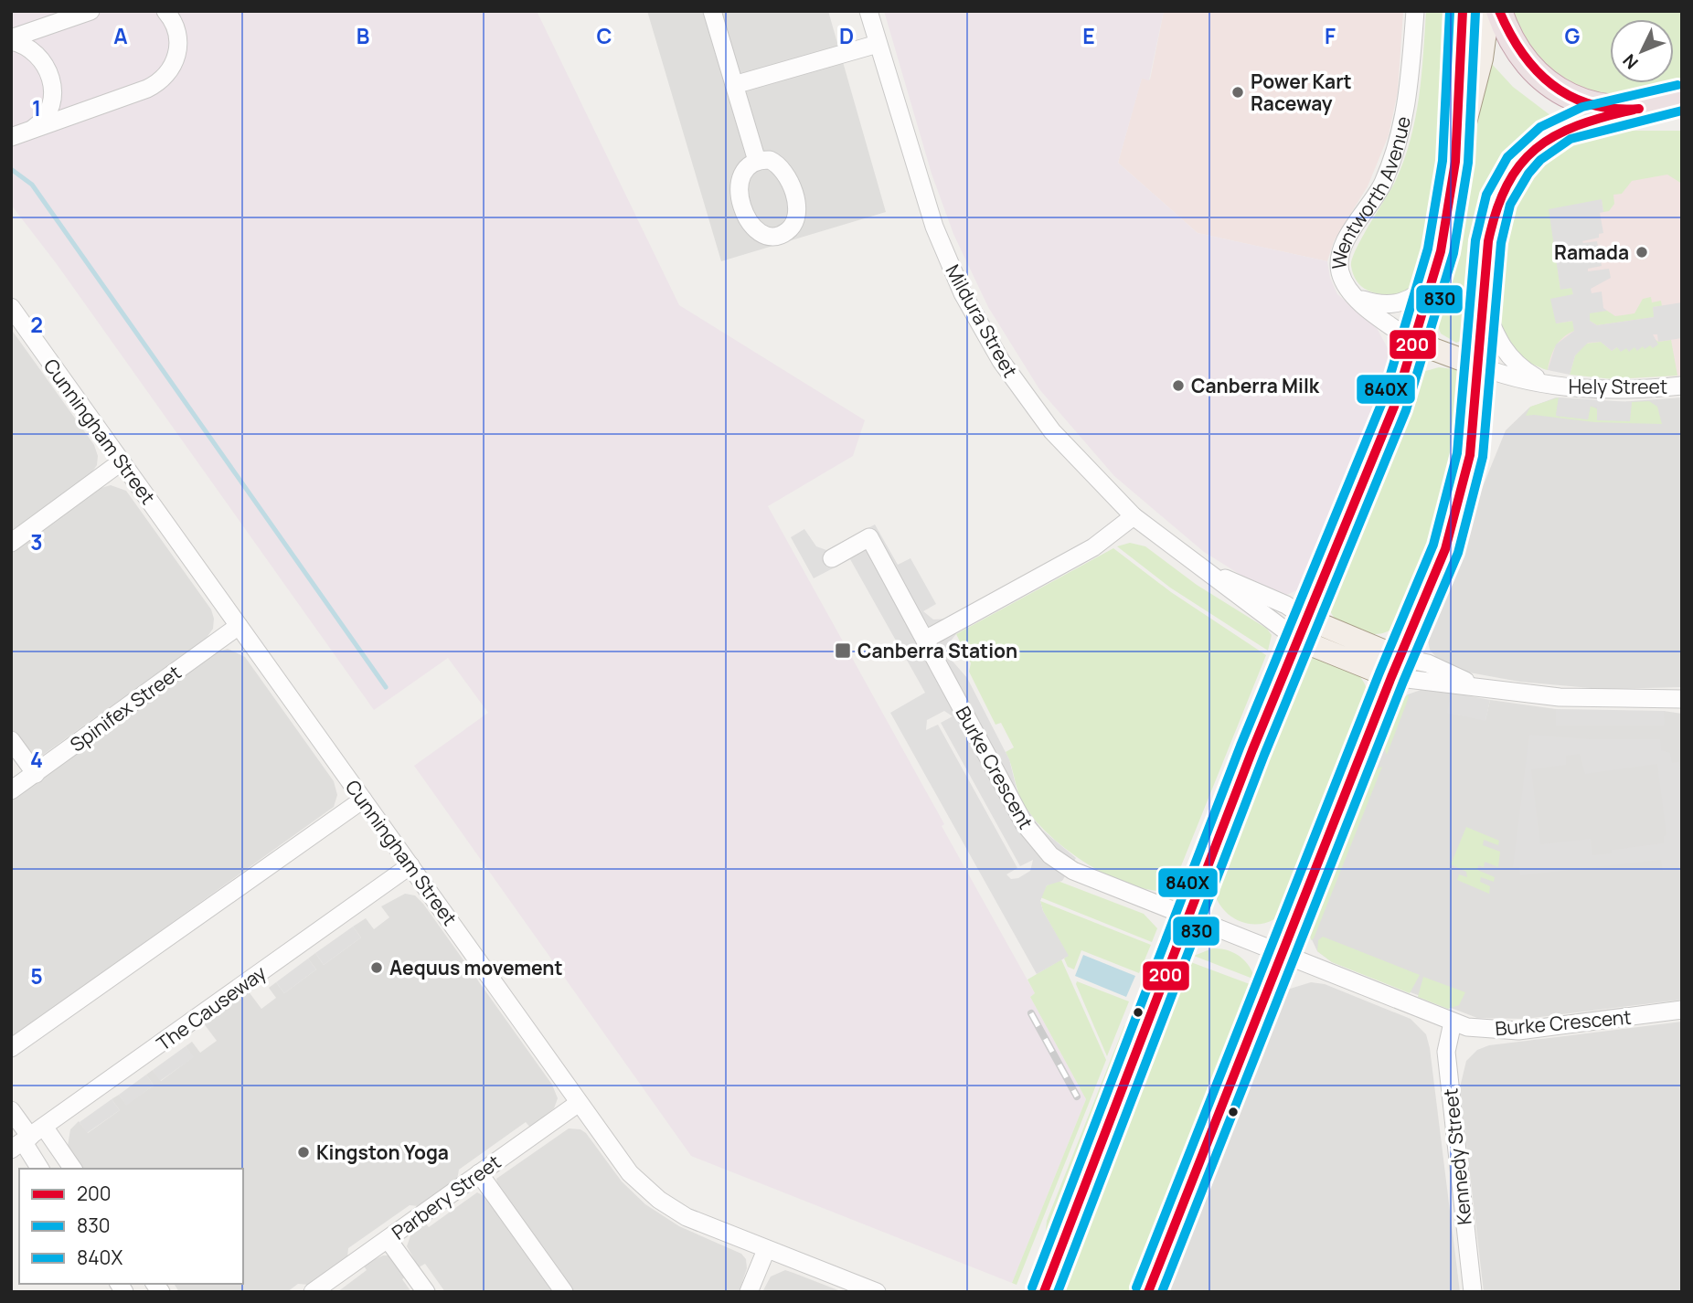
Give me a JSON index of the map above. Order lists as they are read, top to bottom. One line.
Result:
{"streets":{"street":["Wentworth Avenue","Mildura Street","Hely Street","Cunningham Street","Spinifex Street","Burke Crescent","The Causeway","Kennedy Street","Parbery Street"]},"crossings":[["Cunningham Street","Spinifex Street"],["Cunningham Street","The Causeway"],["Cunningham Street","Parbery Street"],["Burke Crescent","Kennedy Street"]],"places":{"other":["Power Kart Raceway","Ramada","Canberra Milk","Aequus movement","Kingston Yoga"],"transit":["Canberra Station"]},"lines":["transit line 200","transit line 840X","transit line 830"],"legend":["200","830","840X"],"north":"bottom left","grid":{"columns":["A","B","C","D","E","F","G"],"rows":["1","2","3","4","5"]}}
